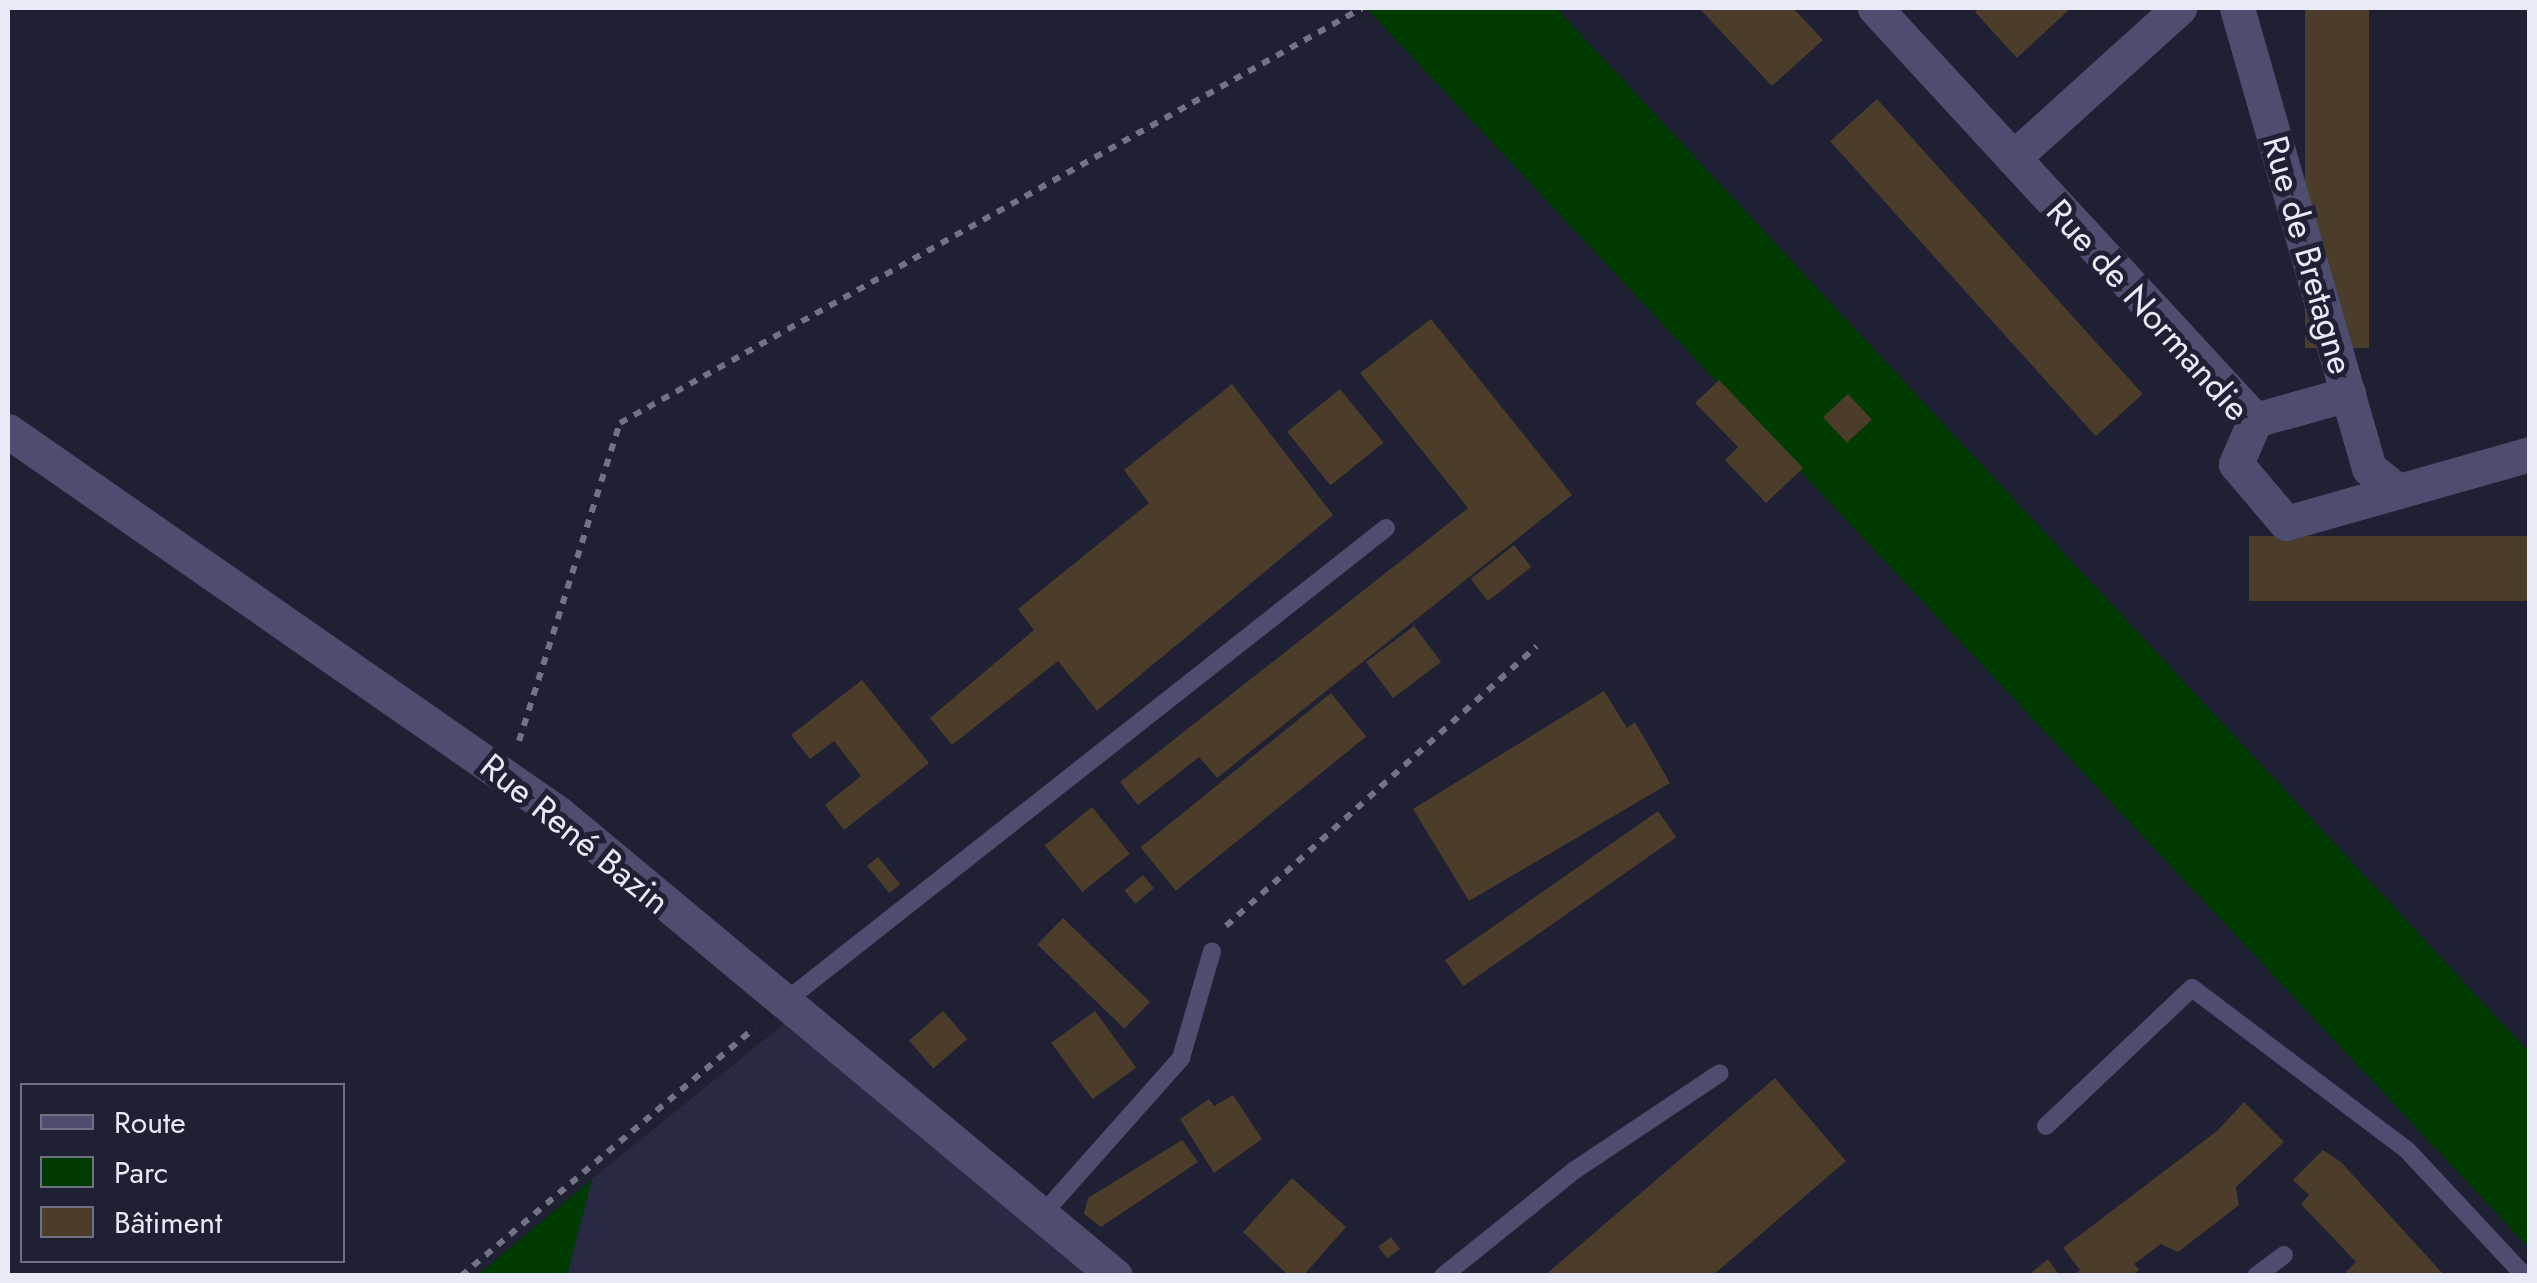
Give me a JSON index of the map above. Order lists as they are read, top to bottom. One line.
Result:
{"streets":{"street":["Rue de Bretagne","Rue de Normandie","Rue René Bazin"]},"crossings":[["Rue de Bretagne","Rue de Normandie"]],"legend":["Route","Parc","Bâtiment"]}
